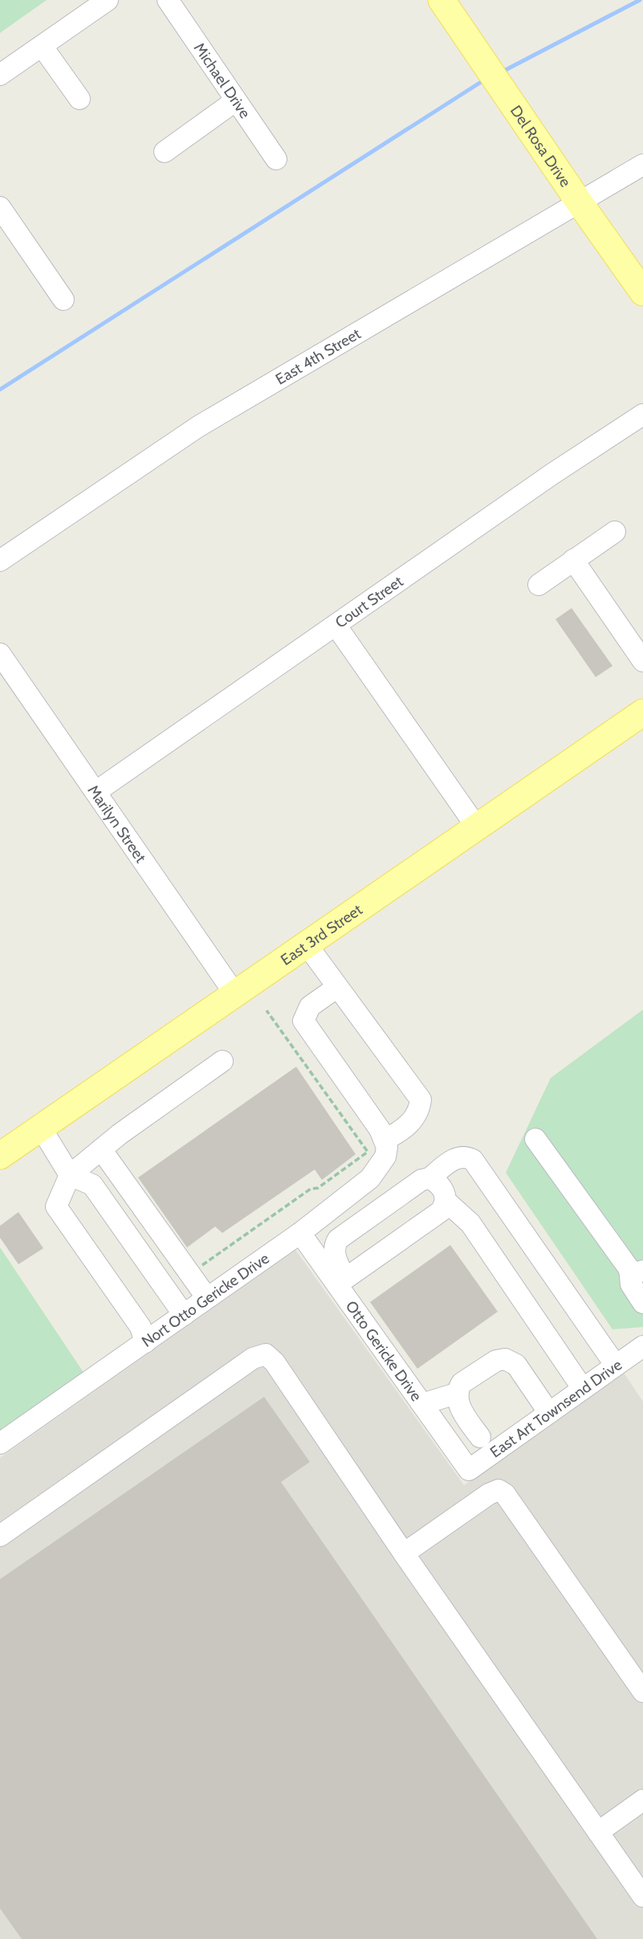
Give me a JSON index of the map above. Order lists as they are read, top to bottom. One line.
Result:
{"streets":{"main road":["Del Rosa Drive","East 3rd Street"],"street":["Michael Drive","East 4th Street","Court Street","Marilyn Street","Nort Otto Gericke Drive","Otto Gericke Drive","East Art Townsend Drive"]},"crossings":[["Del Rosa Drive","East 4th Street"],["Court Street","Marilyn Street"],["Marilyn Street","East 3rd Street"],["Nort Otto Gericke Drive","Otto Gericke Drive"],["Otto Gericke Drive","East Art Townsend Drive"]]}
